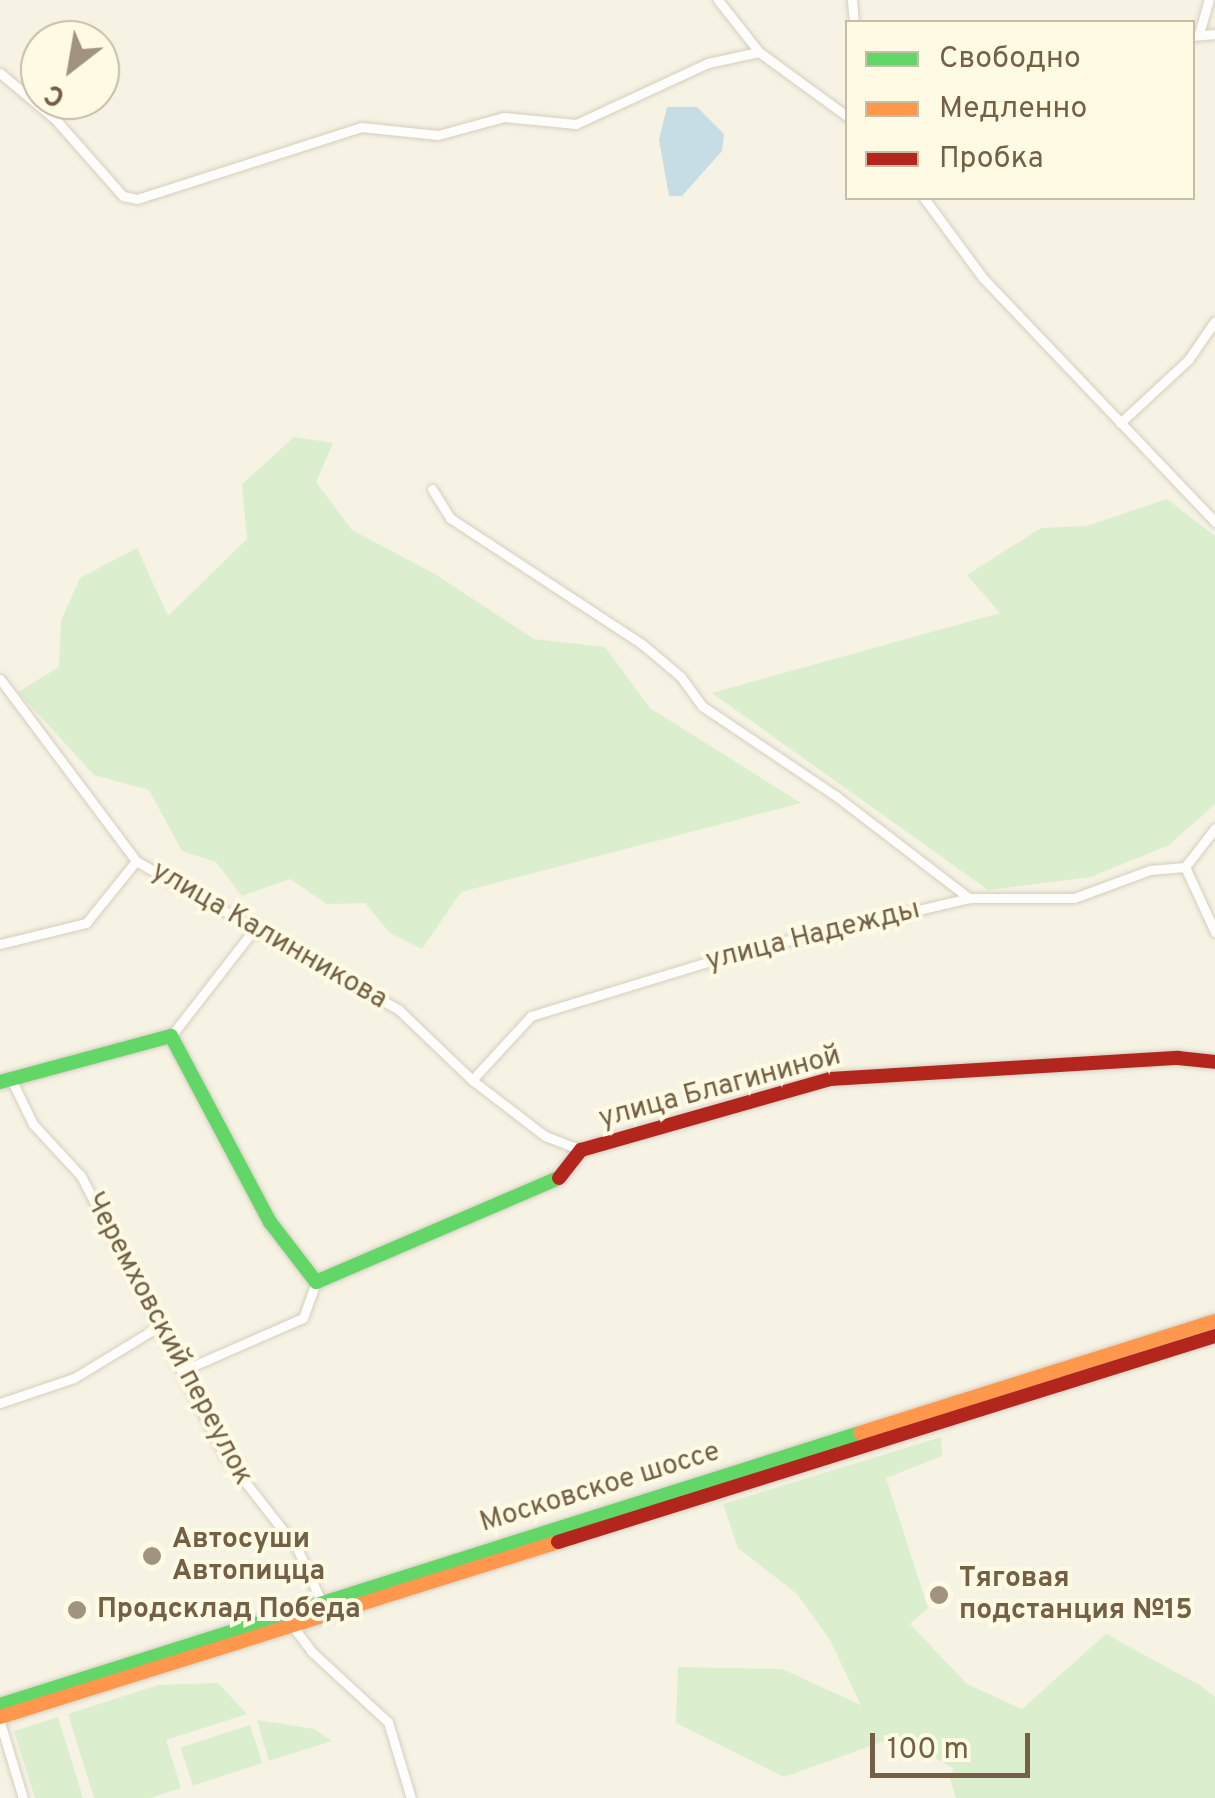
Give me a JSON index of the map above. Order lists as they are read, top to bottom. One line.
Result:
{"streets":{"main road":["улица Благининой","Московское шоссе"],"street":["улица Калинникова","улица Надежды","Черемховский переулок"]},"crossings":[["улица Калинникова","улица Надежды"],["улица Калинникова","улица Благининой"],["Черемховский переулок","Московское шоссе"]],"places":["Автосуши Автопицца","Тяговая подстанция №15","Продсклад Победа"],"legend":["Свободно","Медленно","Пробка"],"scale_bar":"100 m","north":"bottom left"}
